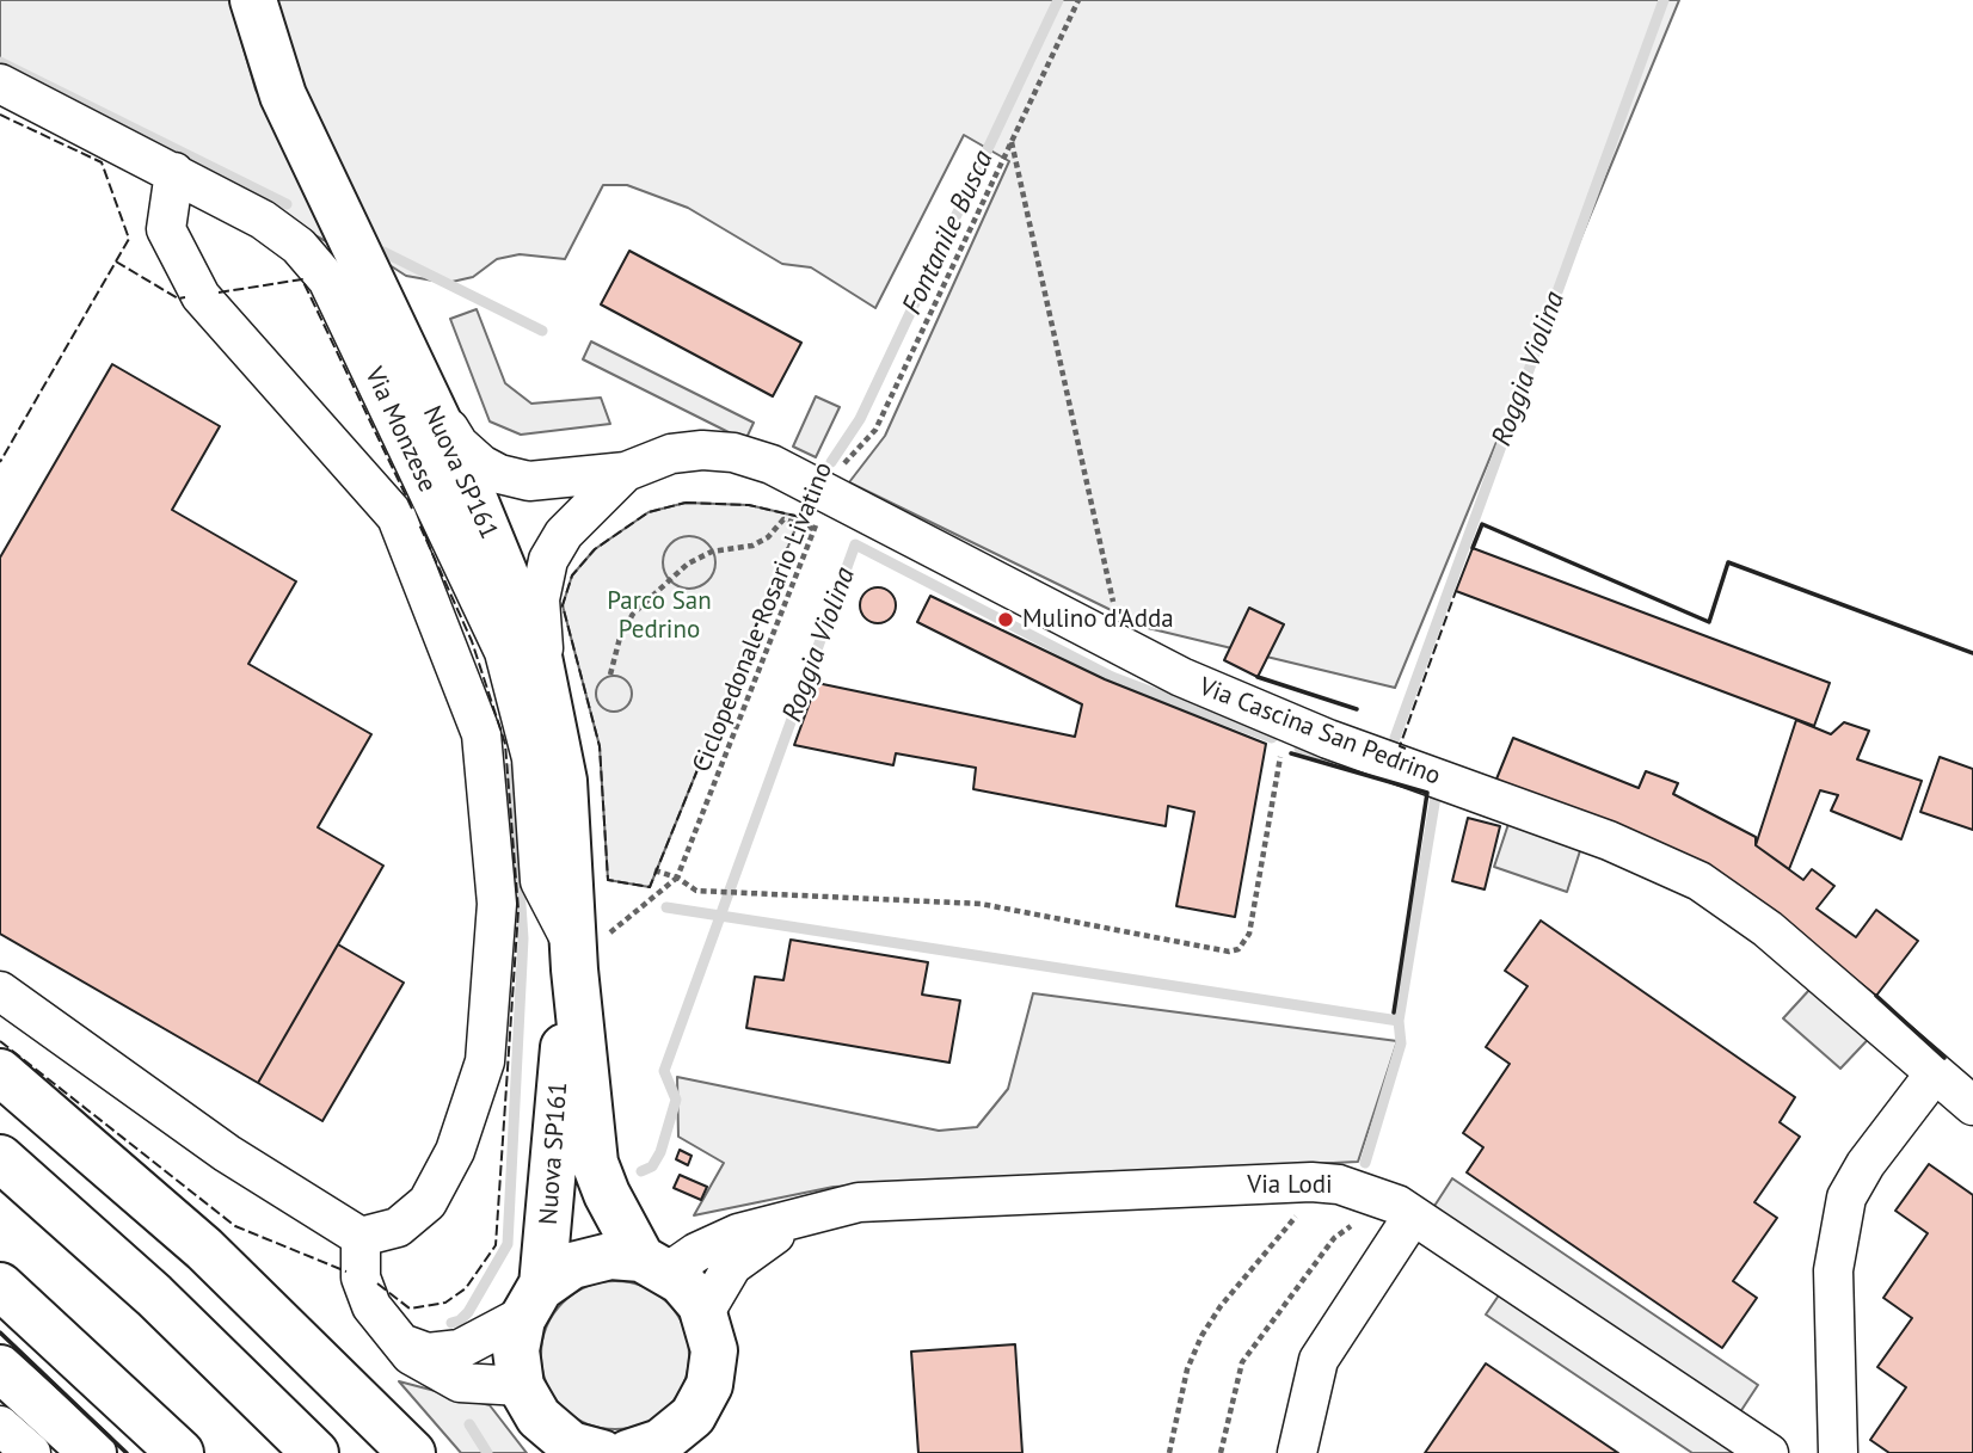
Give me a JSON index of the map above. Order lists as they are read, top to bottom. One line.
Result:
{"streets":{"main road":["Nuova SP161"],"street":["Via Monzese","Via Cascina San Pedrino","Via Lodi"],"path":["Ciclopedonale Rosario Livatino"]},"crossings":[["Via Monzese","Nuova SP161"],["Nuova SP161","Via Cascina San Pedrino"],["Nuova SP161","Via Lodi"],["Ciclopedonale Rosario Livatino","Via Cascina San Pedrino"]],"water":["Fontanile Busca","Roggia Violina"],"parks":["Parco San Pedrino"],"places":["Mulino d'Adda"]}
